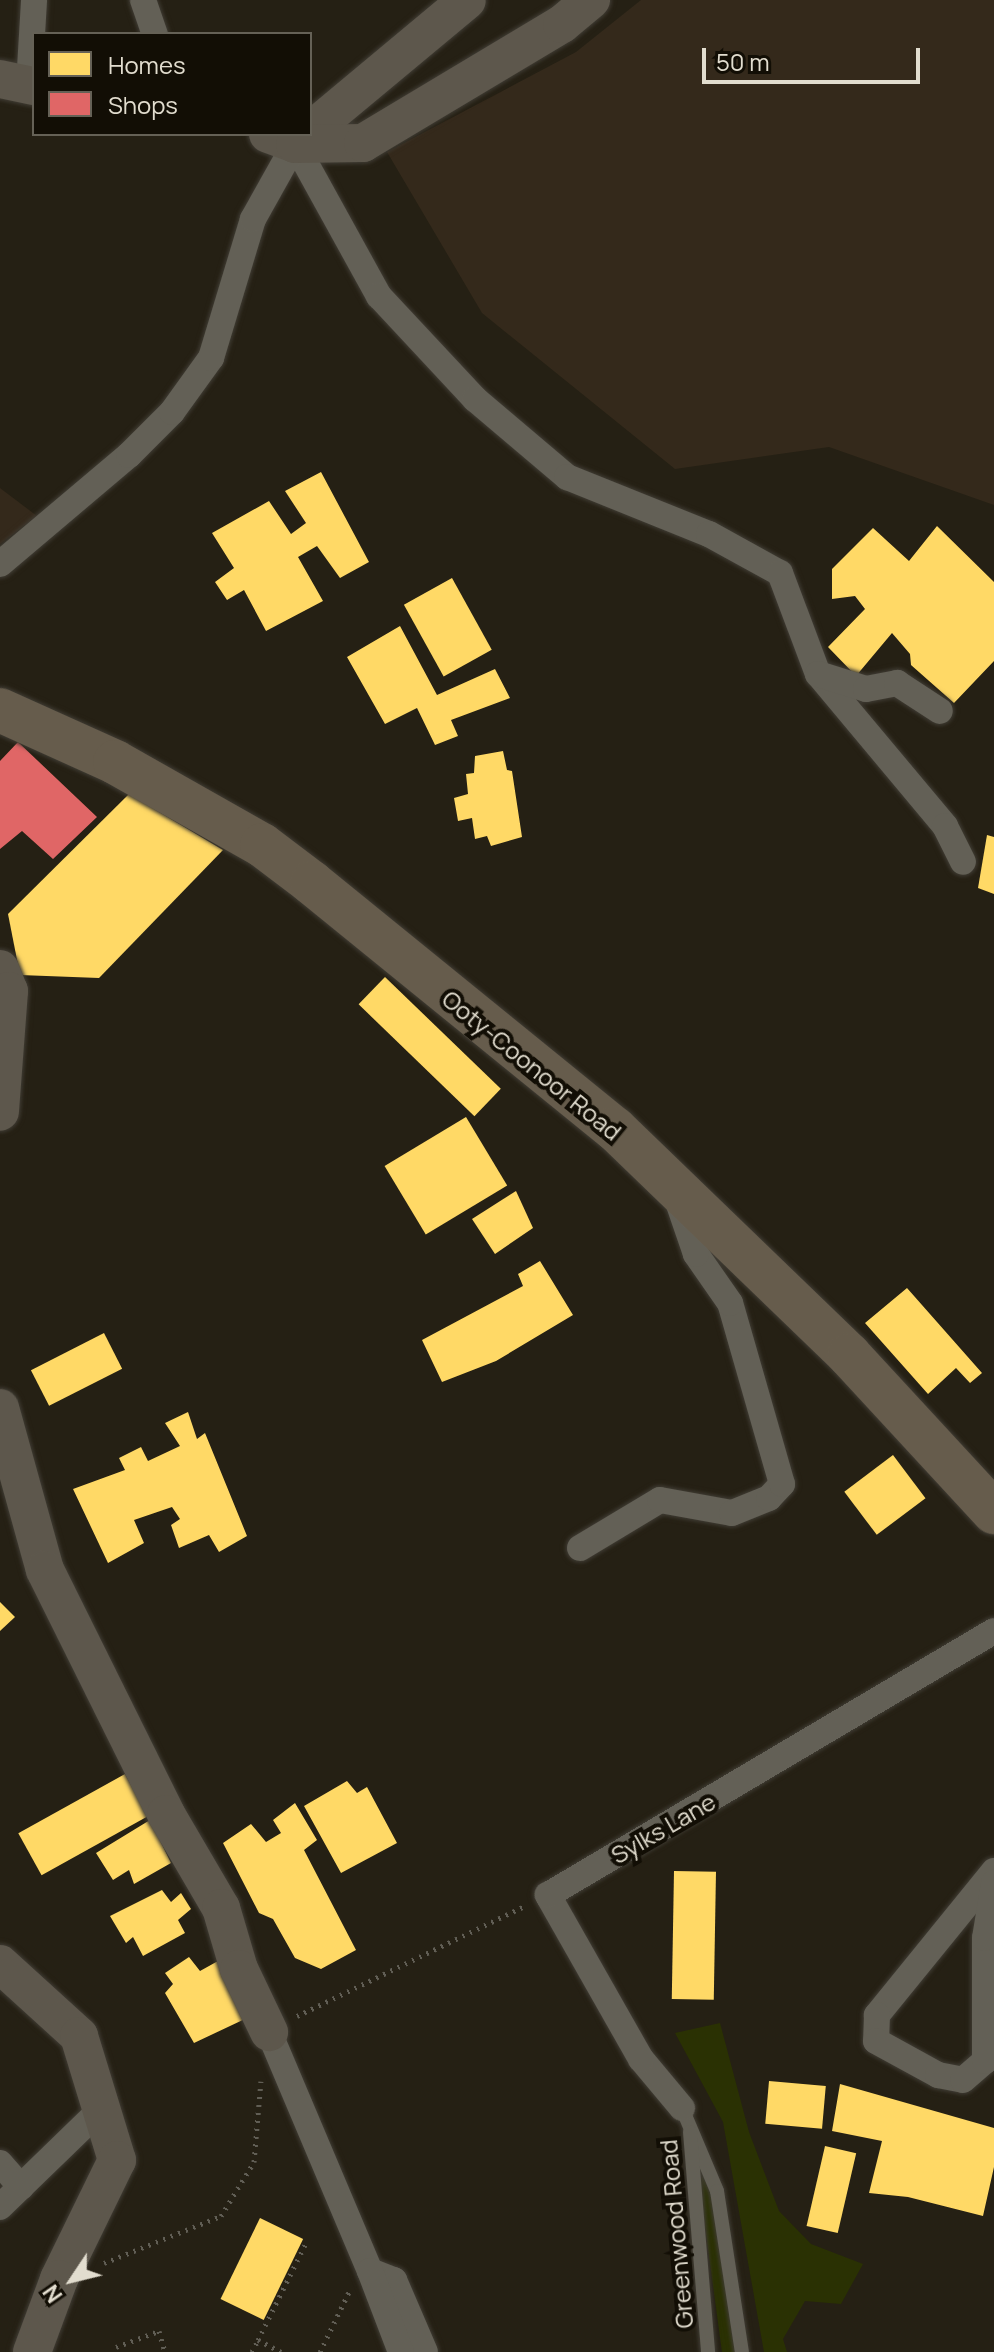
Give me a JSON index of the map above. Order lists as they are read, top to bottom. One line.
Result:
{"streets":{"highway":["Ooty-Coonoor Road"],"street":["Sylks Lane"],"lane":["Greenwood Road"]},"crossings":[["Sylks Lane","Greenwood Road"]],"legend":["Homes","Shops"],"scale_bar":"50 m","north":"bottom left"}
